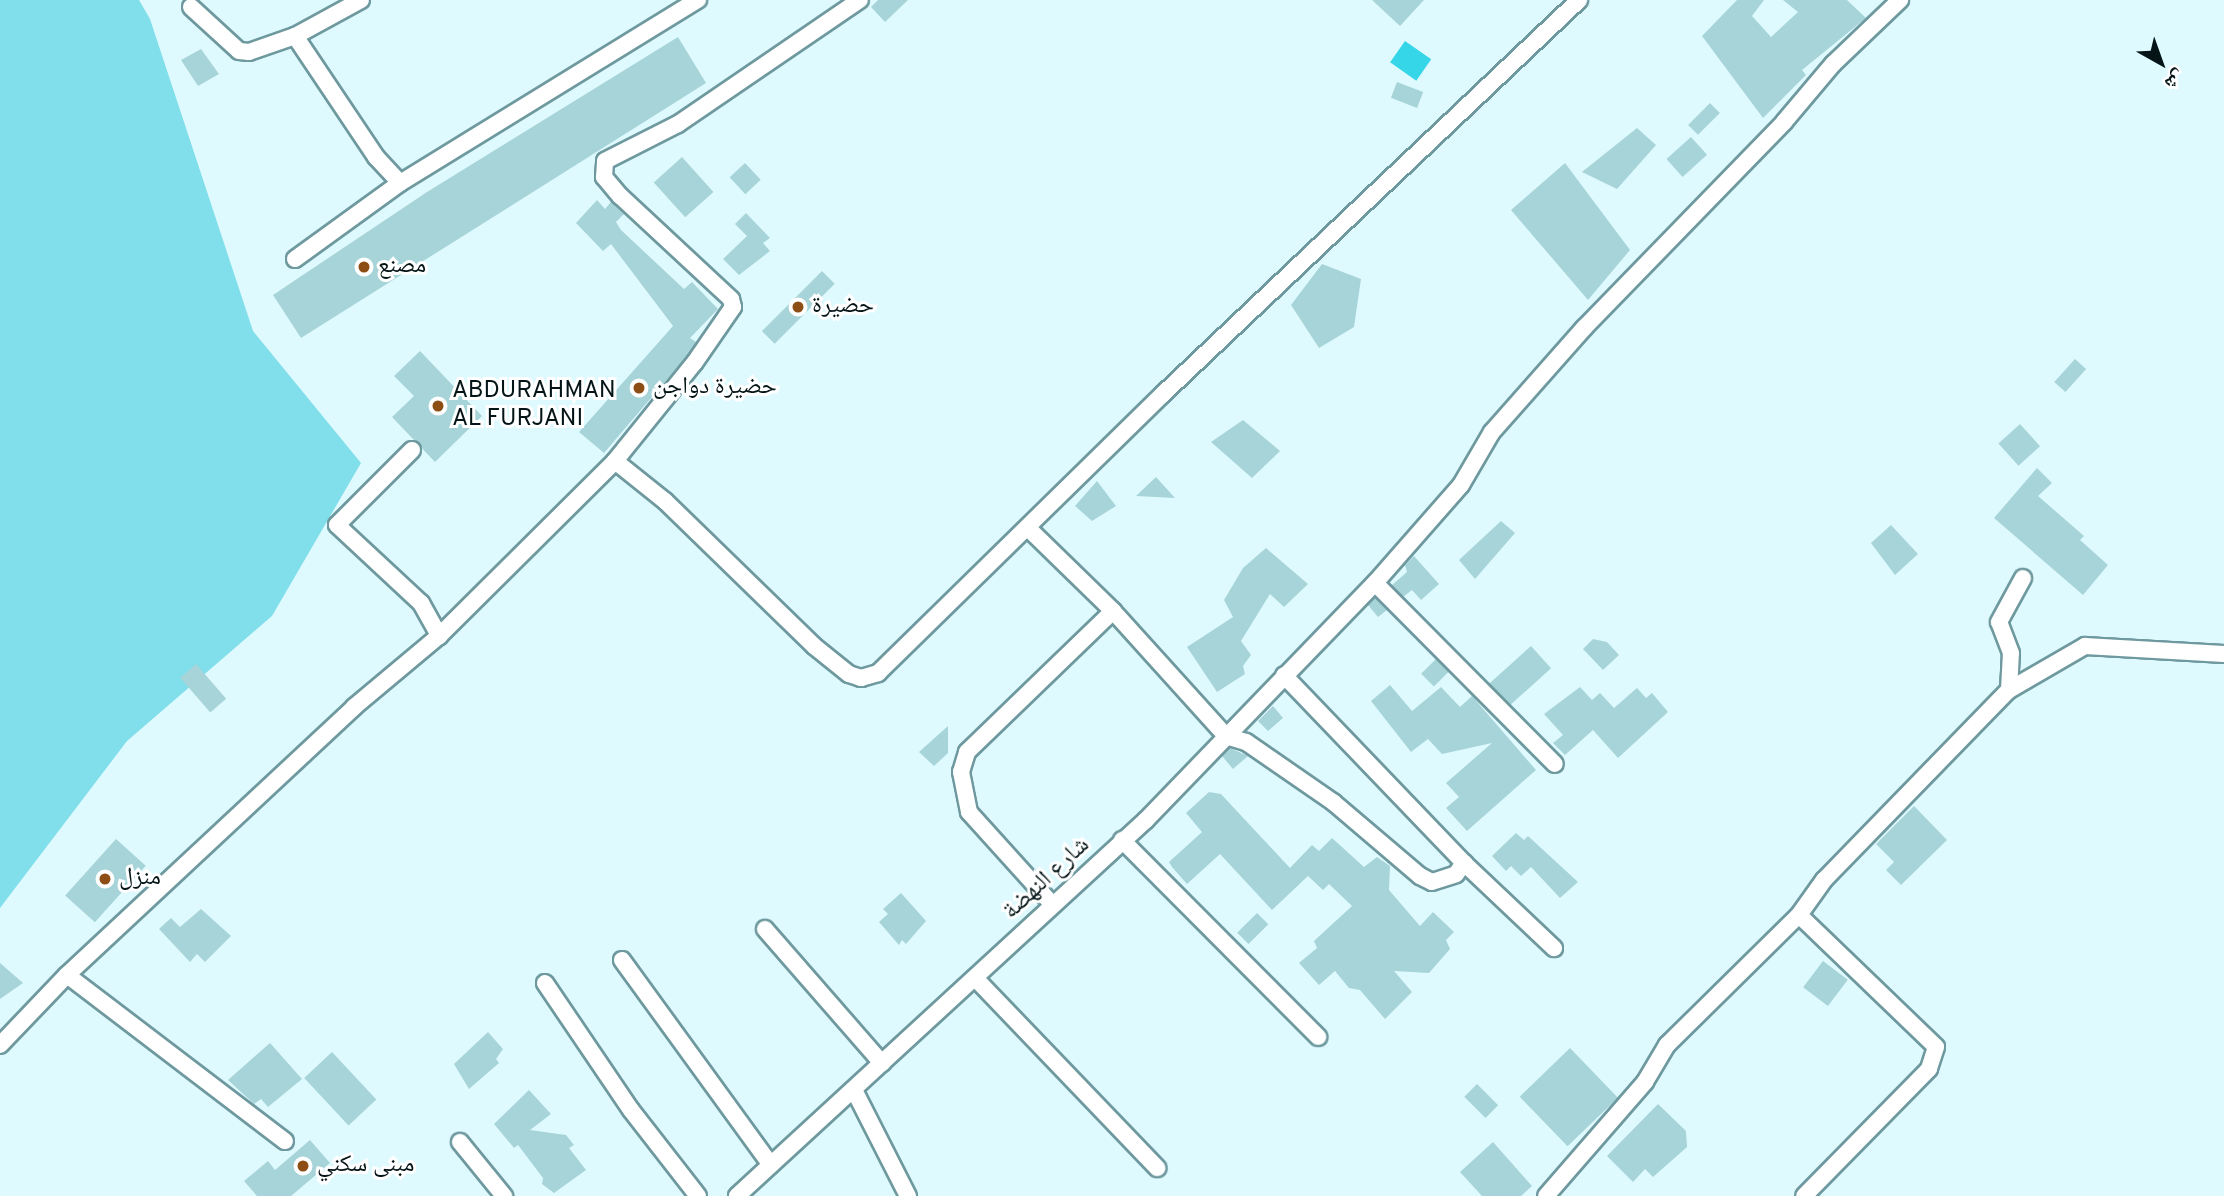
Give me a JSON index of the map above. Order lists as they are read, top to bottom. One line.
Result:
{"streets":{"street":["شارع النهضة"]},"places":["مصنع","حضيرة","حضيرة دواجن","ABDURAHMAN AL FURJANI","منزل","مبنى سكني"],"north":"bottom right"}
